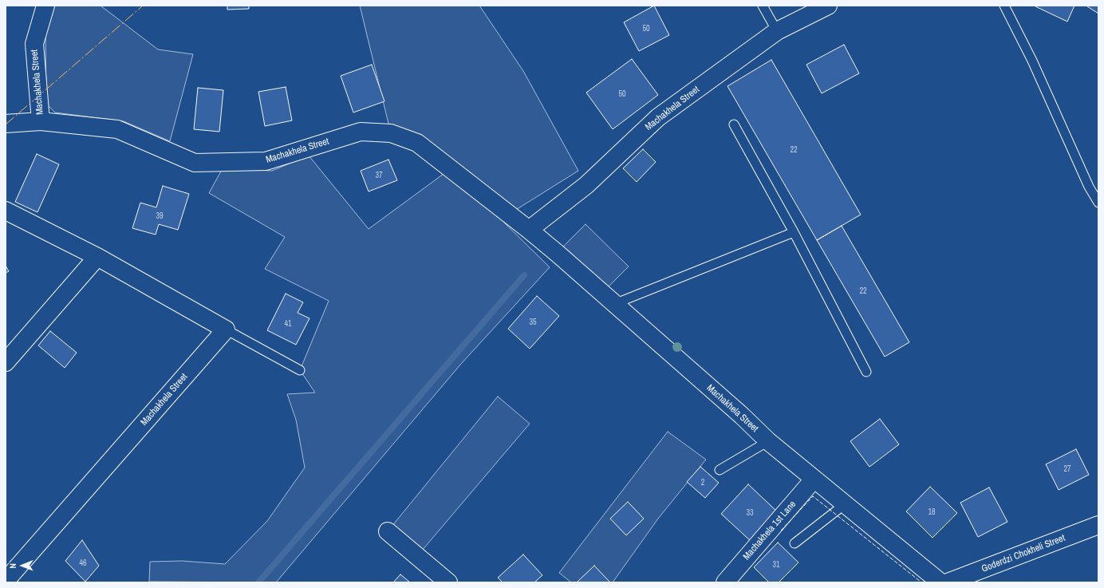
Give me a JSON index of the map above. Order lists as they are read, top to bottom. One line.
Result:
{"streets":{"street":["Machakhela Street","Machakhela 1st Lane","Goderdzi Chokheli Street"]},"crossings":[["Machakhela Street","Machakhela 1st Lane"],["Machakhela Street","Goderdzi Chokheli Street"]],"house_numbers":["50","50","22","37","39","22","35","41","27","2","18","33","46","31"],"north":"left"}
